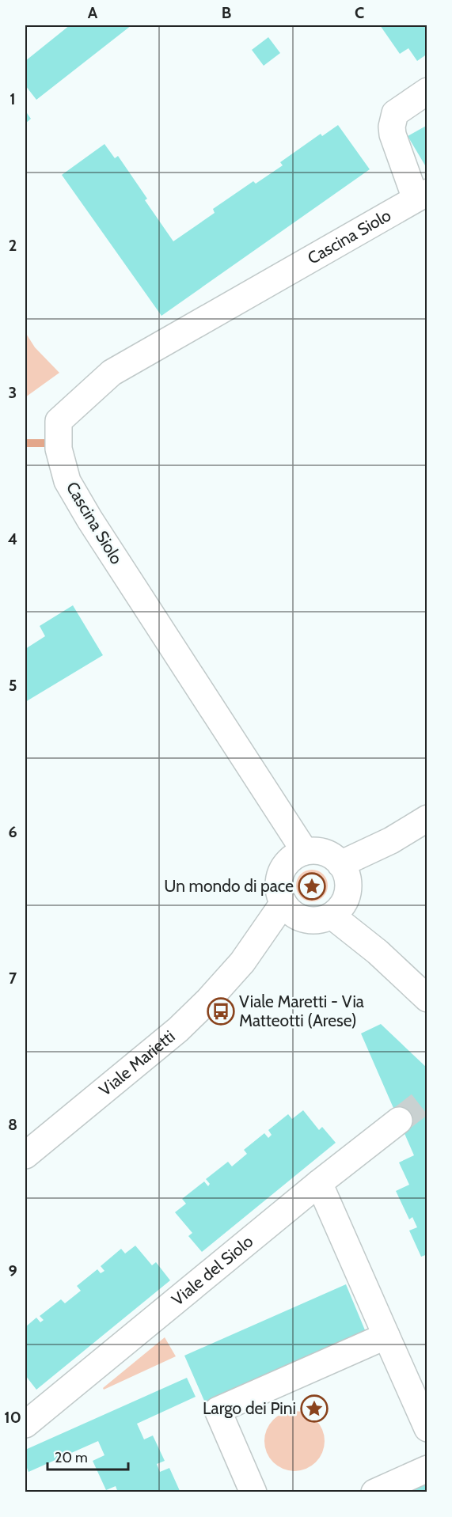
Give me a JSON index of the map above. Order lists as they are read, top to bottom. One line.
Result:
{"streets":{"street":["Cascina Siolo","Viale Marietti","Viale del Siolo"]},"crossings":[["Cascina Siolo","Viale Marietti"]],"places":{"place":["Un mondo di pace","Largo dei Pini"],"bus stop":["Viale Maretti - Via Matteotti (Arese)"]},"scale_bar":"20 m","grid":{"columns":["A","B","C"],"rows":["1","2","3","4","5","6","7","8","9","10"]}}
